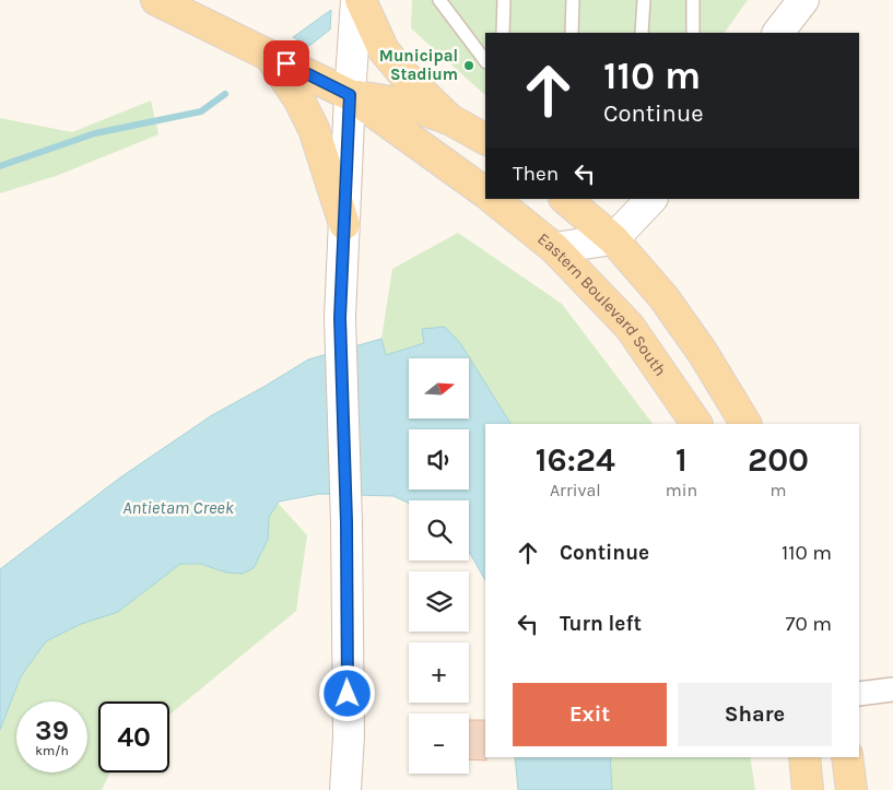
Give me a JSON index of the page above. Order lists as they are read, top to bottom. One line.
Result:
{"streets":{"main road":["Eastern Boulevard South"]},"water":["Antietam Creek"],"places":["Municipal Stadium"],"north":"right","page":{"turn":["110 m","Continue"],"then":"Then","map_buttons":["+","−"],"eta":["16:24","Arrival","1","min","200","m"],"list":[{"name":"Continue","value":"110 m"},{"name":"Turn left","value":"70 m"}],"buttons":["Exit","Share"],"speed":"39 km/h","limit":"40"}}
